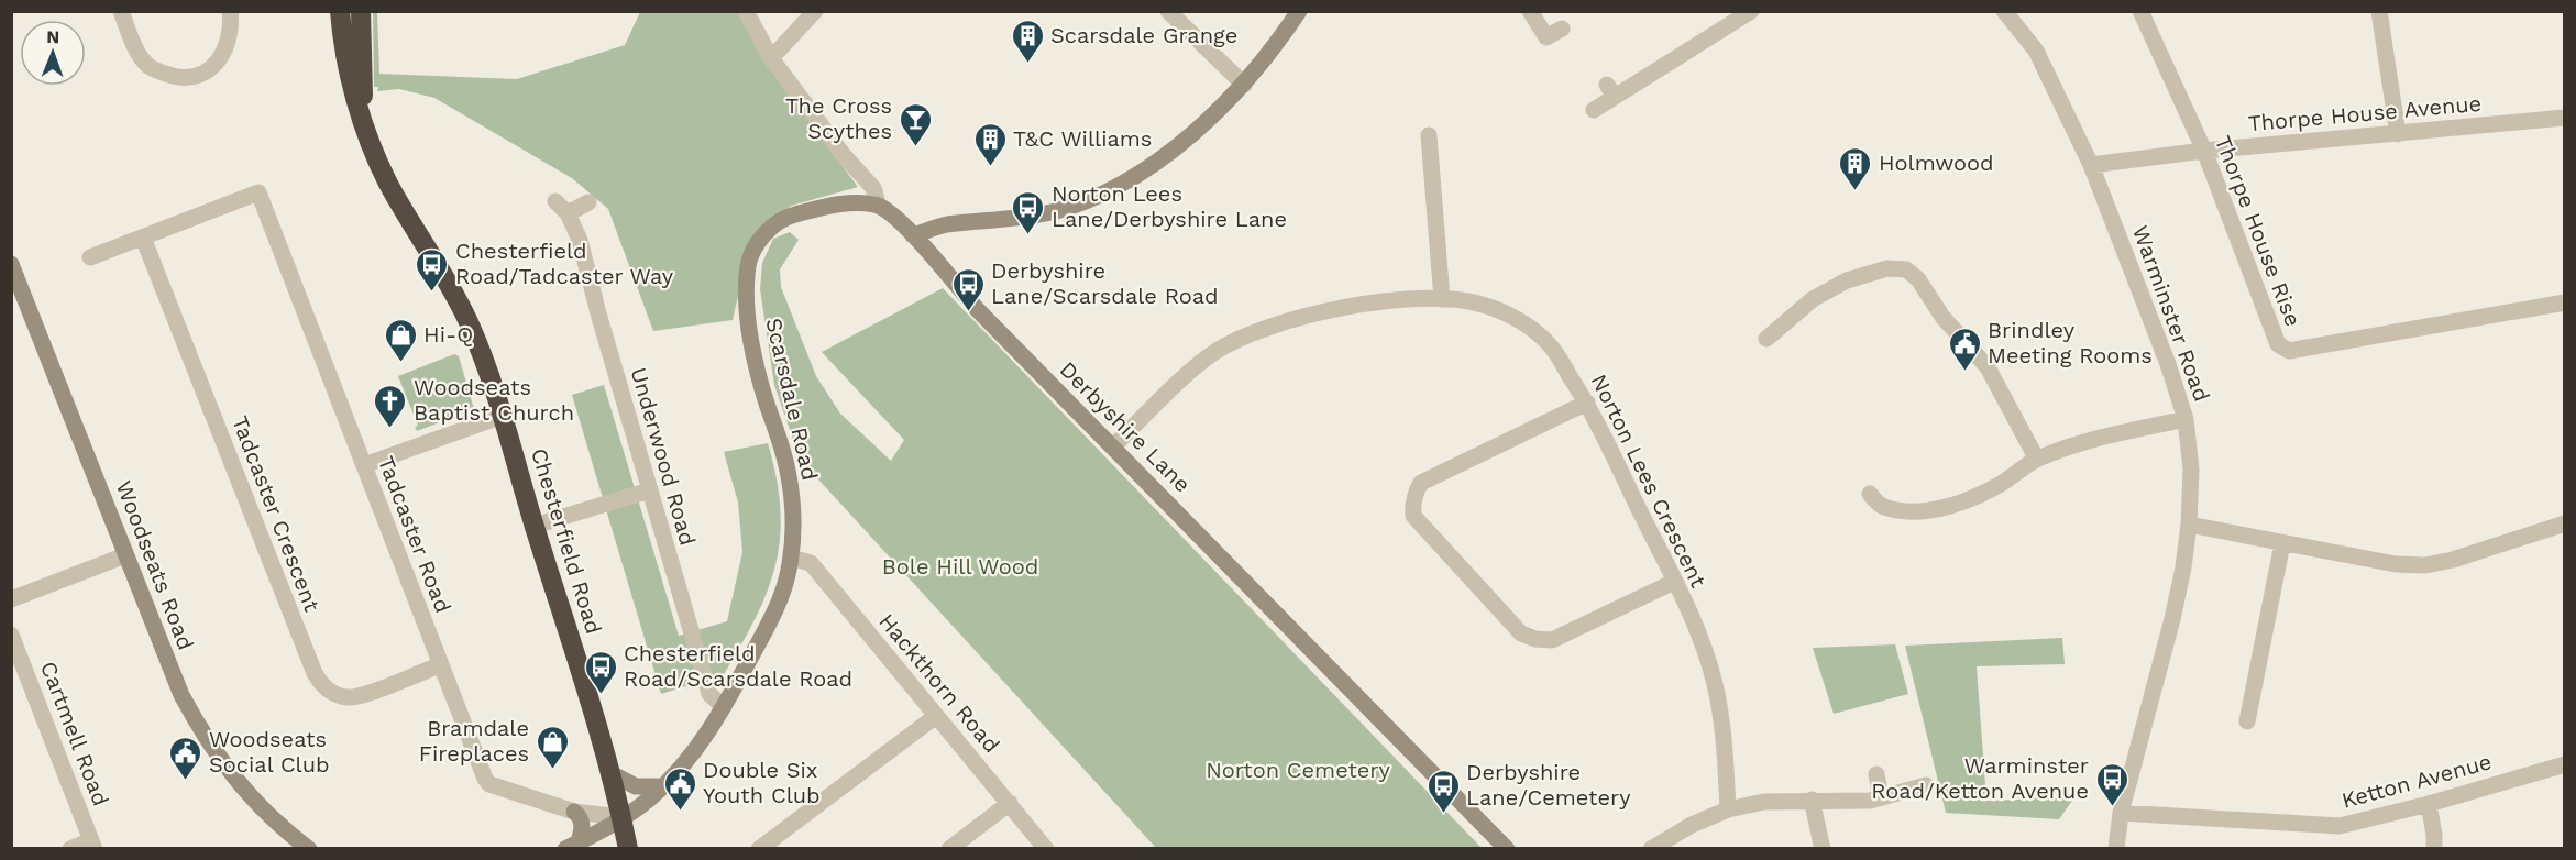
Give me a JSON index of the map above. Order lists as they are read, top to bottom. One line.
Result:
{"streets":{"highway":["Chesterfield Road"],"street":["Thorpe House Avenue","Thorpe House Rise","Warminster Road","Scarsdale Road","Derbyshire Lane","Underwood Road","Norton Lees Crescent","Tadcaster Crescent","Tadcaster Road","Woodseats Road","Hackthorn Road","Cartmell Road","Ketton Avenue"]},"crossings":[["Thorpe House Avenue","Thorpe House Rise"],["Thorpe House Avenue","Warminster Road"],["Warminster Road","Ketton Avenue"],["Scarsdale Road","Derbyshire Lane"],["Scarsdale Road","Underwood Road"],["Scarsdale Road","Tadcaster Road"],["Scarsdale Road","Chesterfield Road"],["Scarsdale Road","Hackthorn Road"],["Derbyshire Lane","Norton Lees Crescent"],["Tadcaster Crescent","Tadcaster Road"],["Tadcaster Road","Chesterfield Road"]],"parks":["Bole Hill Wood","Norton Cemetery"],"places":{"building":["Scarsdale Grange","T&C Williams","Holmwood"],"bar":["The Cross Scythes"],"bus stop":["Norton Lees Lane/Derbyshire Lane","Chesterfield Road/Tadcaster Way","Derbyshire Lane/Scarsdale Road","Chesterfield Road/Scarsdale Road","Warminster Road/Ketton Avenue","Derbyshire Lane/Cemetery"],"shop":["Hi-Q","Bramdale Fireplaces"],"public building":["Brindley Meeting Rooms","Woodseats Social Club","Double Six Youth Club"],"church":["Woodseats Baptist Church"]},"north":"top"}
